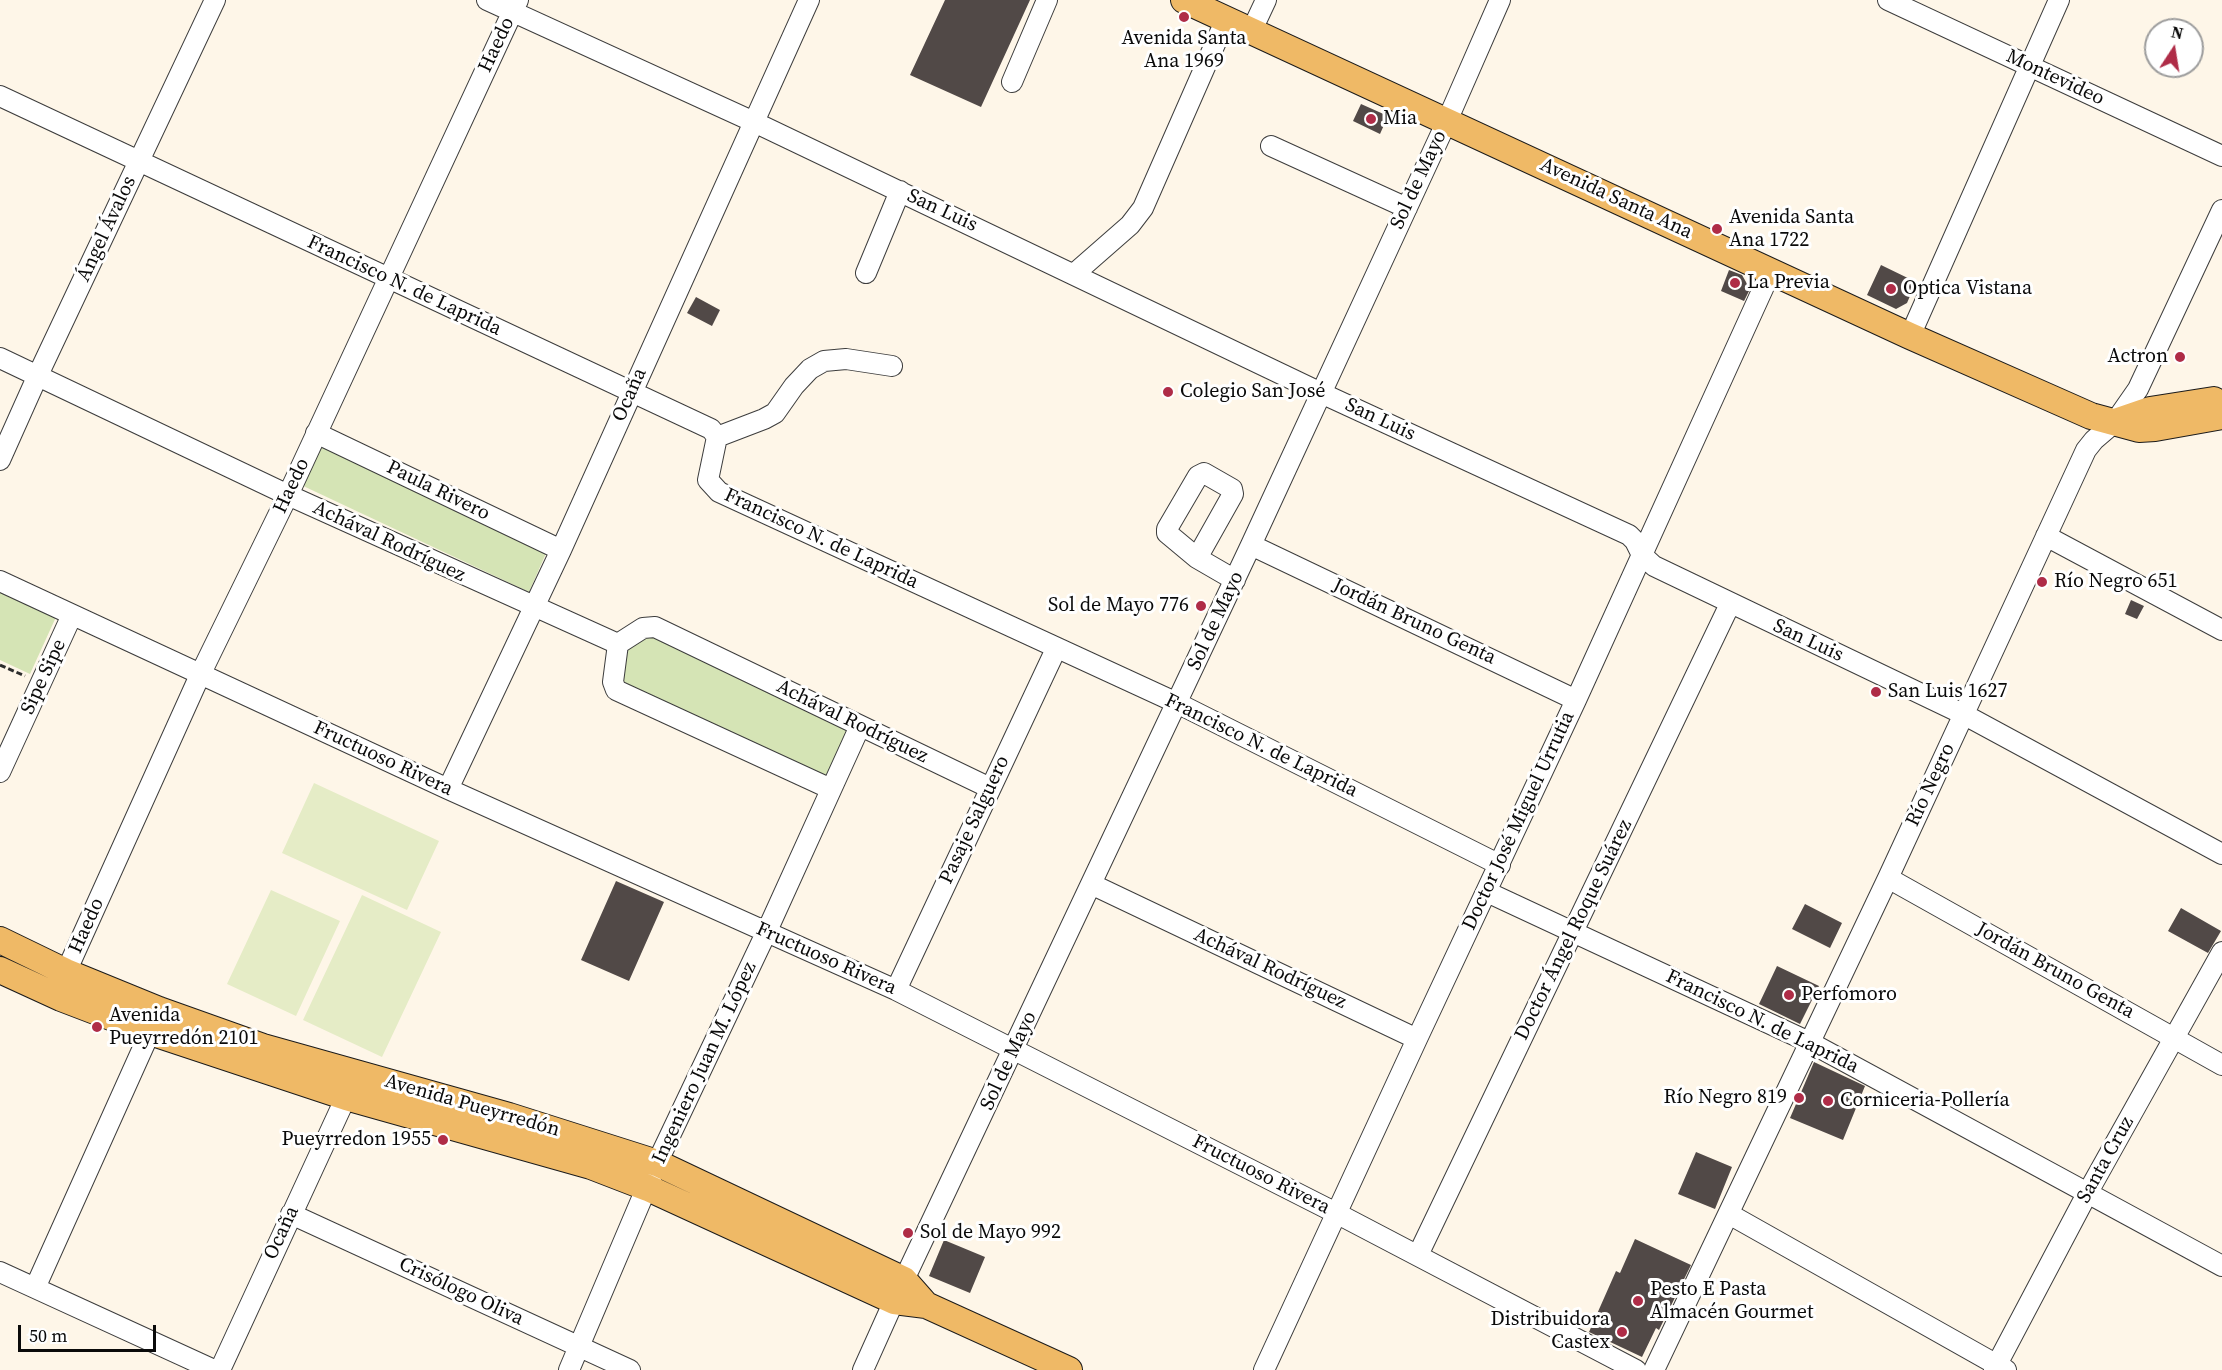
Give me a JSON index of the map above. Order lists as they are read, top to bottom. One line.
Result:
{"streets":{"main road":["Avenida Santa Ana","Avenida Pueyrredón"],"street":["Haedo","Montevideo","Sol de Mayo","San Luis","Ángel Ávalos","Francisco N. de Laprida","Ocaña","Paula Rivero","Achával Rodríguez","Jordán Bruno Genta","Sipe Sipe","Fructuoso Rivera","Río Negro","Pasaje Salguero","Doctor José Miguel Urrutia","Doctor Ángel Roque Suárez","Ingeniero Juan M. López","Santa Cruz","Crisólogo Oliva"]},"crossings":[["Haedo","San Luis"],["Haedo","Francisco N. de Laprida"],["Haedo","Paula Rivero"],["Haedo","Achával Rodríguez"],["Haedo","Fructuoso Rivera"],["Haedo","Avenida Pueyrredón"],["Sol de Mayo","Avenida Santa Ana"],["Sol de Mayo","San Luis"],["Sol de Mayo","Francisco N. de Laprida"],["Sol de Mayo","Achával Rodríguez"],["Sol de Mayo","Jordán Bruno Genta"],["Sol de Mayo","Fructuoso Rivera"],["Sol de Mayo","Avenida Pueyrredón"],["Avenida Santa Ana","Río Negro"],["Avenida Santa Ana","Doctor José Miguel Urrutia"],["San Luis","Ocaña"],["San Luis","Río Negro"],["San Luis","Doctor José Miguel Urrutia"],["San Luis","Doctor Ángel Roque Suárez"],["Ángel Ávalos","Francisco N. de Laprida"],["Ángel Ávalos","Achával Rodríguez"],["Francisco N. de Laprida","Ocaña"],["Francisco N. de Laprida","Río Negro"],["Francisco N. de Laprida","Pasaje Salguero"],["Francisco N. de Laprida","Doctor José Miguel Urrutia"],["Francisco N. de Laprida","Doctor Ángel Roque Suárez"],["Francisco N. de Laprida","Santa Cruz"],["Ocaña","Paula Rivero"],["Ocaña","Achával Rodríguez"],["Ocaña","Fructuoso Rivera"],["Ocaña","Avenida Pueyrredón"],["Ocaña","Crisólogo Oliva"],["Achával Rodríguez","Pasaje Salguero"],["Achával Rodríguez","Doctor José Miguel Urrutia"],["Achával Rodríguez","Ingeniero Juan M. López"],["Jordán Bruno Genta","Río Negro"],["Jordán Bruno Genta","Doctor José Miguel Urrutia"],["Jordán Bruno Genta","Santa Cruz"],["Sipe Sipe","Fructuoso Rivera"],["Fructuoso Rivera","Pasaje Salguero"],["Fructuoso Rivera","Doctor José Miguel Urrutia"],["Fructuoso Rivera","Doctor Ángel Roque Suárez"],["Fructuoso Rivera","Ingeniero Juan M. López"],["Ingeniero Juan M. López","Avenida Pueyrredón"],["Ingeniero Juan M. López","Crisólogo Oliva"]],"places":["Avenida Santa Ana 1969","Mia","Avenida Santa Ana 1722","La Previa","Optica Vistana","Actron","Colegio San José","Río Negro 651","Sol de Mayo 776","San Luis 1627","Perfomoro","Avenida Pueyrredón 2101","Río Negro 819","Corniceria-Pollería","Pueyrredon 1955","Sol de Mayo 992","Pesto E Pasta Almacén Gourmet","Distribuidora Castex"],"scale_bar":"50 m","north":"top"}
